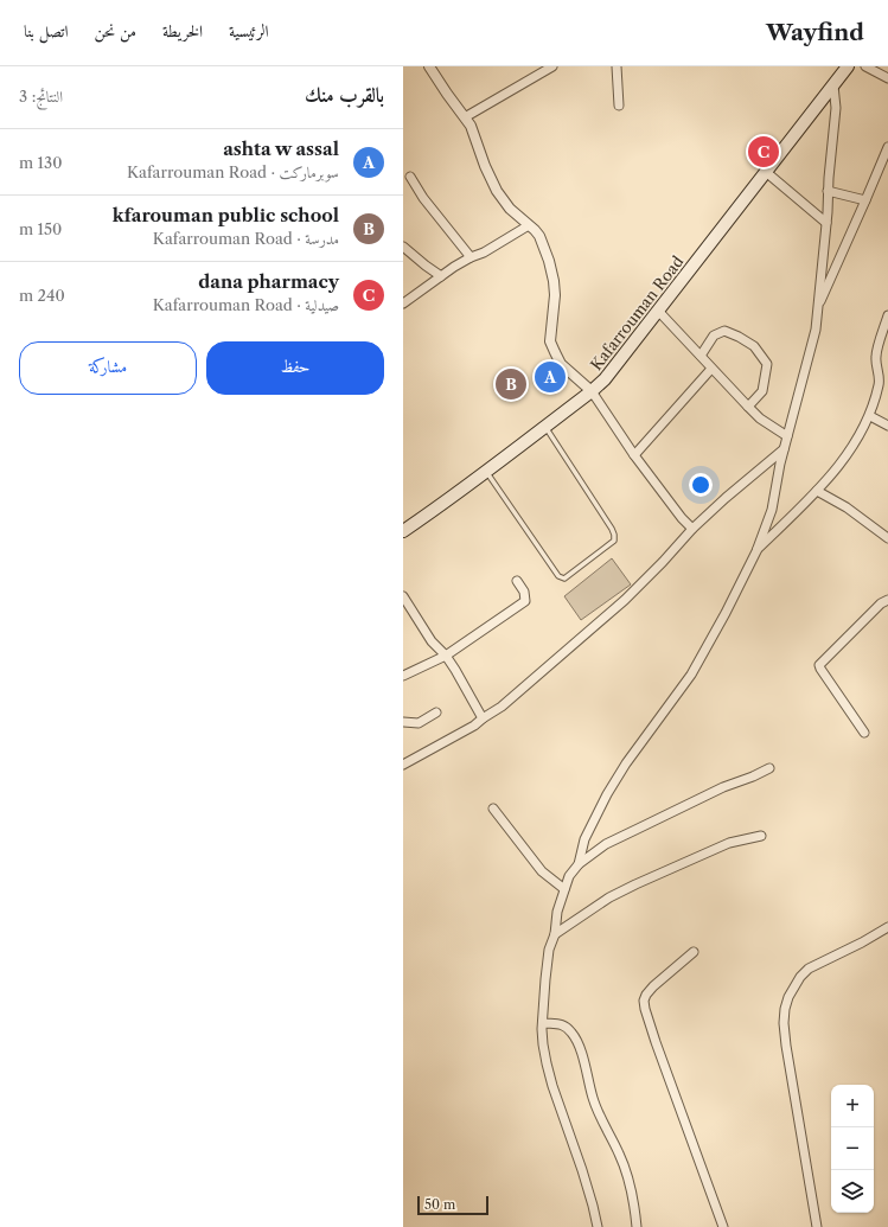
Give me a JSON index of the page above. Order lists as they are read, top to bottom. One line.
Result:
{"streets":{"main road":["Kafarrouman Road"]},"scale_bar":"50 m","page":{"header":"Wayfind","nav":["الرئيسية","الخريطة","من نحن","اتصل بنا"],"heading":["بالقرب منك","النتائج: 3"],"list":[{"mark":"A","name":"ashta w assal","note":"سوبرماركت · Kafarrouman Road","value":"130 m"},{"mark":"B","name":"kfarouman public school","note":"مدرسة · Kafarrouman Road","value":"150 m"},{"mark":"C","name":"dana pharmacy","note":"صيدلية · Kafarrouman Road","value":"240 m"}],"pins":["C","A","B"],"buttons":["حفظ","مشاركة"],"map_buttons":["+","−"],"scale":"50 m"}}
